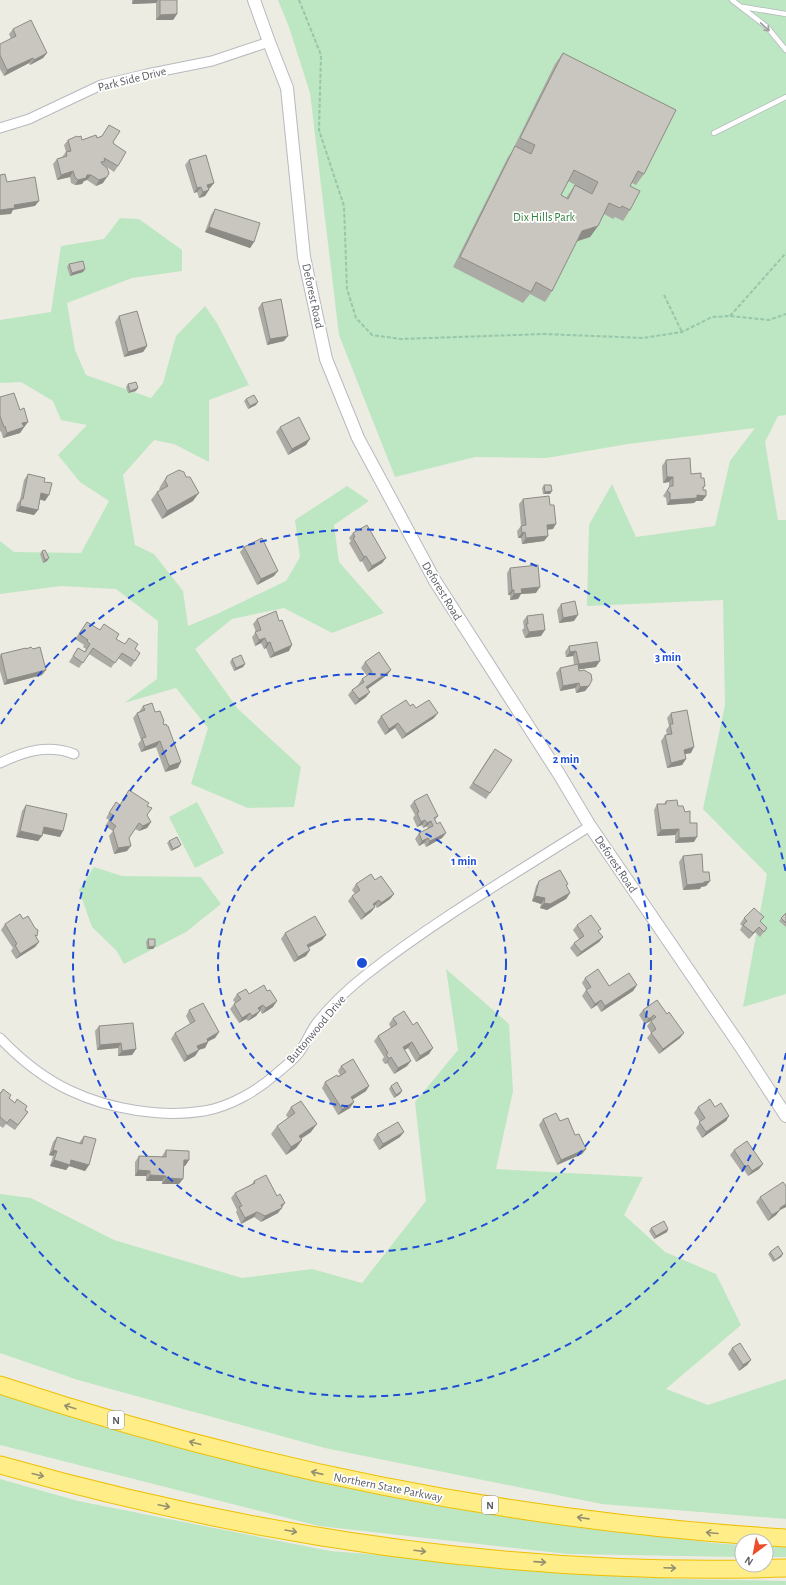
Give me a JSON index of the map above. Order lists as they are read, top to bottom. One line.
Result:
{"streets":{"highway":["N","Northern State Parkway"],"street":["Park Side Drive","Deforest Road","Buttonwood Drive"]},"crossings":[["Park Side Drive","Deforest Road"],["Deforest Road","Buttonwood Drive"]],"parks":["Dix Hills Park"],"north":"bottom left","rings":["3 min","2 min","1 min"]}
